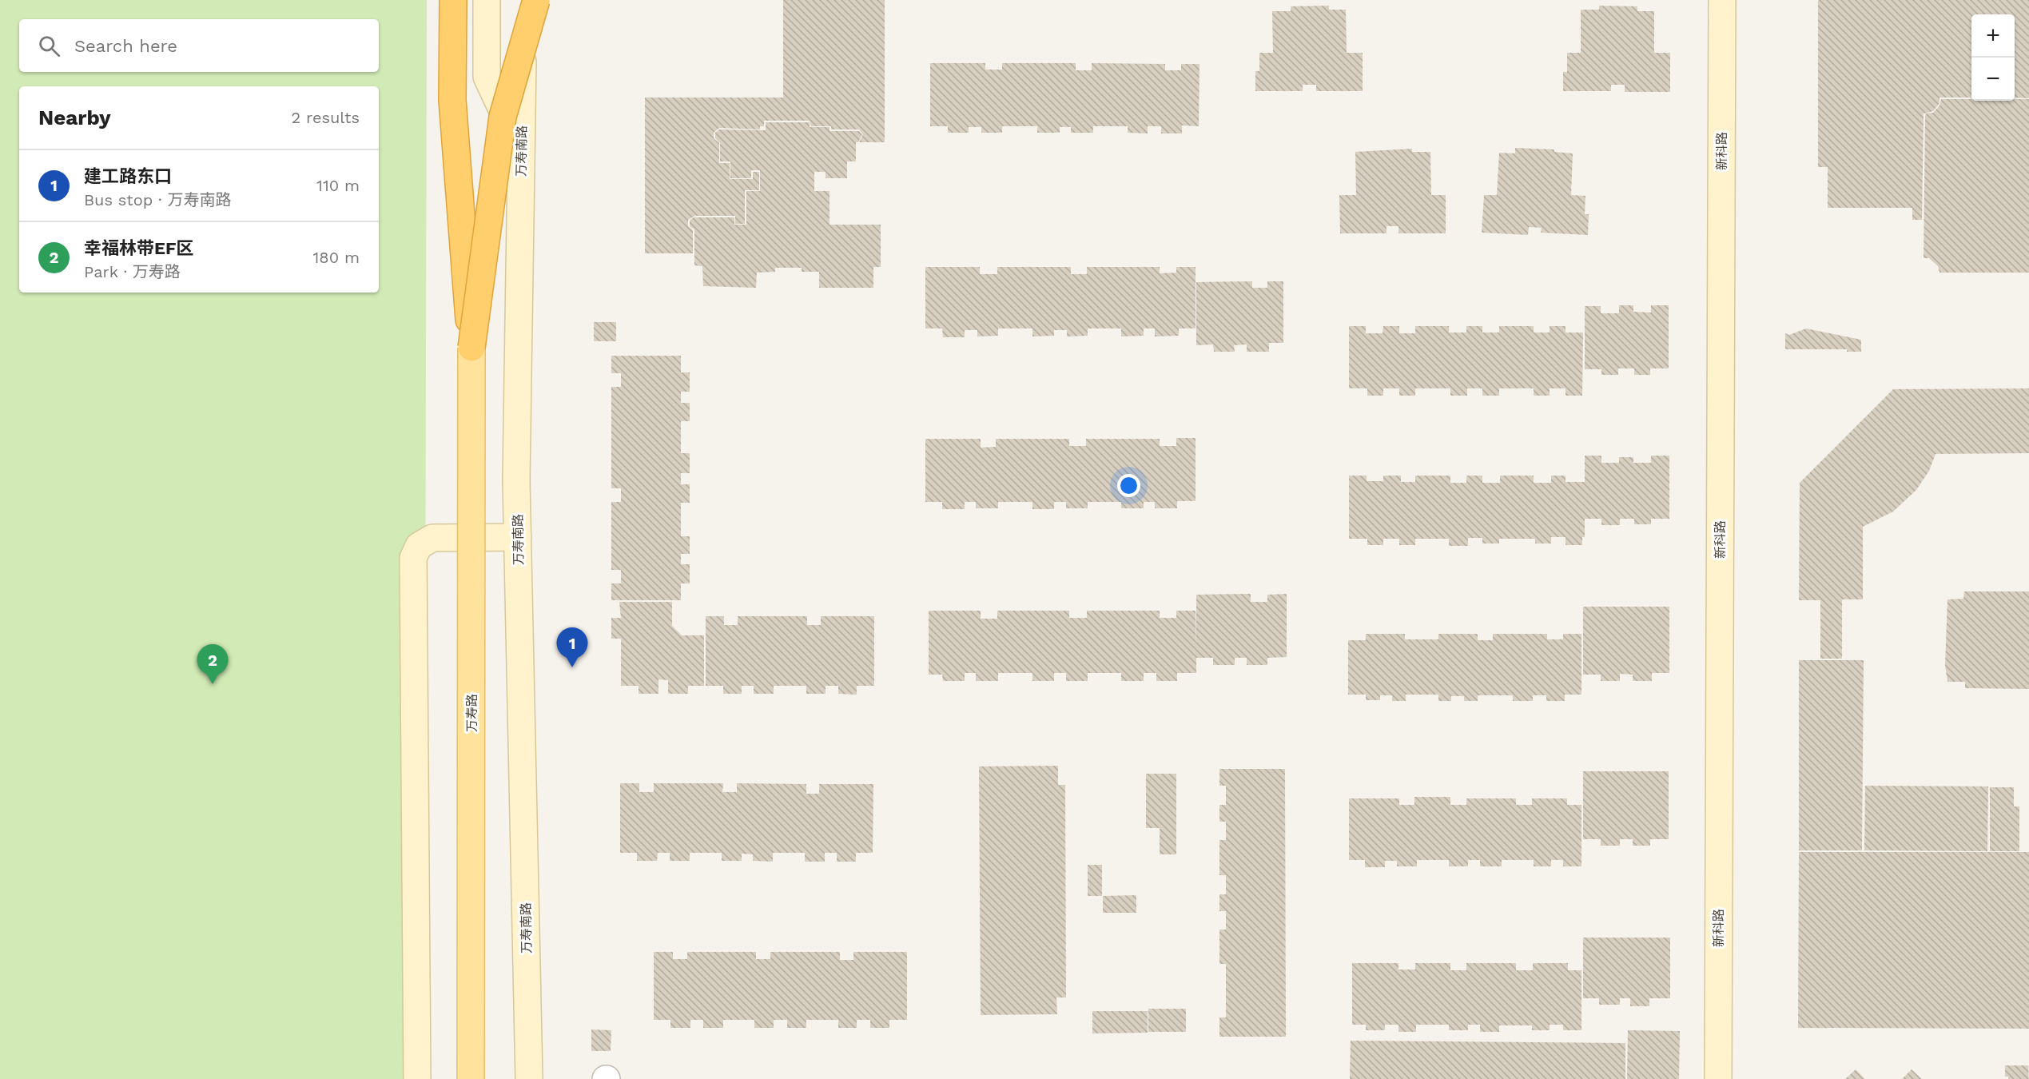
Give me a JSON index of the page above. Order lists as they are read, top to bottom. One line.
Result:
{"streets":{"main road":["万寿南路","新科路","万寿路"]},"page":{"map_buttons":["+","−"],"search":"Search here","heading":["Nearby","2 results"],"list":[{"mark":"1","name":"建工路东口","note":"Bus stop · 万寿南路","value":"110 m"},{"mark":"2","name":"幸福林带EF区","note":"Park · 万寿路","value":"180 m"}],"pins":["1","2"]}}
